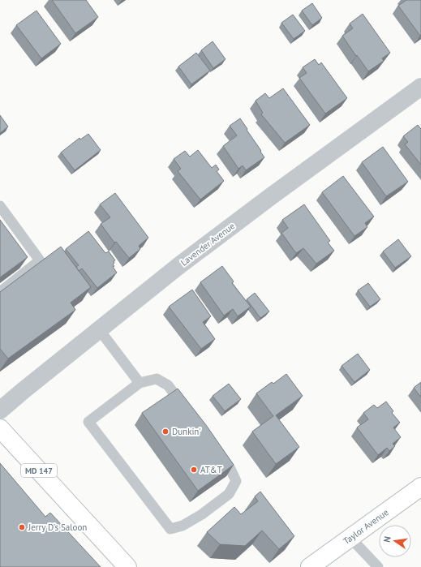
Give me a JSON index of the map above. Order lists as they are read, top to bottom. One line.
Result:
{"streets":{"main road":["MD 147","Taylor Avenue"],"street":["Lavender Avenue"]},"places":["Dunkin'","AT&T","Jerry D's Saloon"],"north":"left"}
